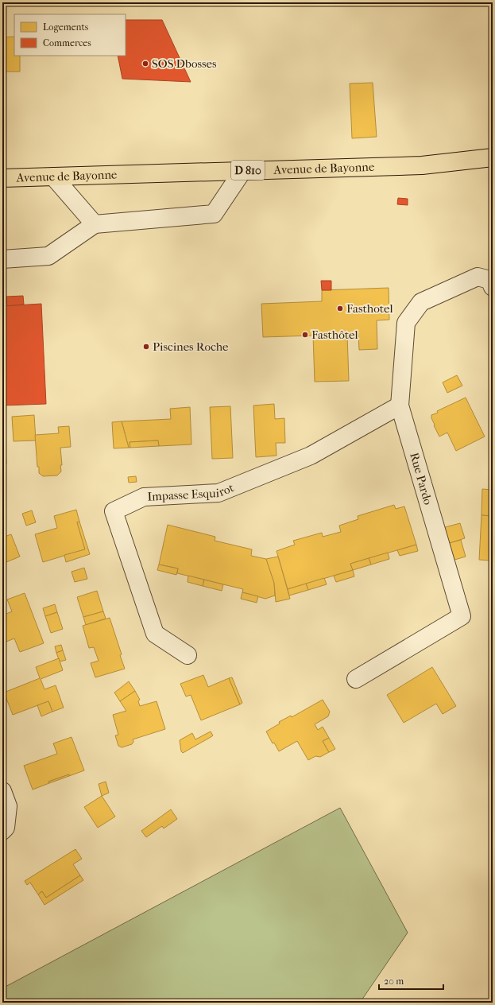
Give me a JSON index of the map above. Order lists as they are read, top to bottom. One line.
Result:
{"streets":{"main road":["Avenue de Bayonne","D 810"],"street":["Rue Pardo","Impasse Esquirot"]},"crossings":[["Rue Pardo","Impasse Esquirot"]],"places":["SOS Dbosses","Fasthotel","Fasthôtel","Piscines Roche"],"legend":["Logements","Commerces"],"scale_bar":"20 m"}
